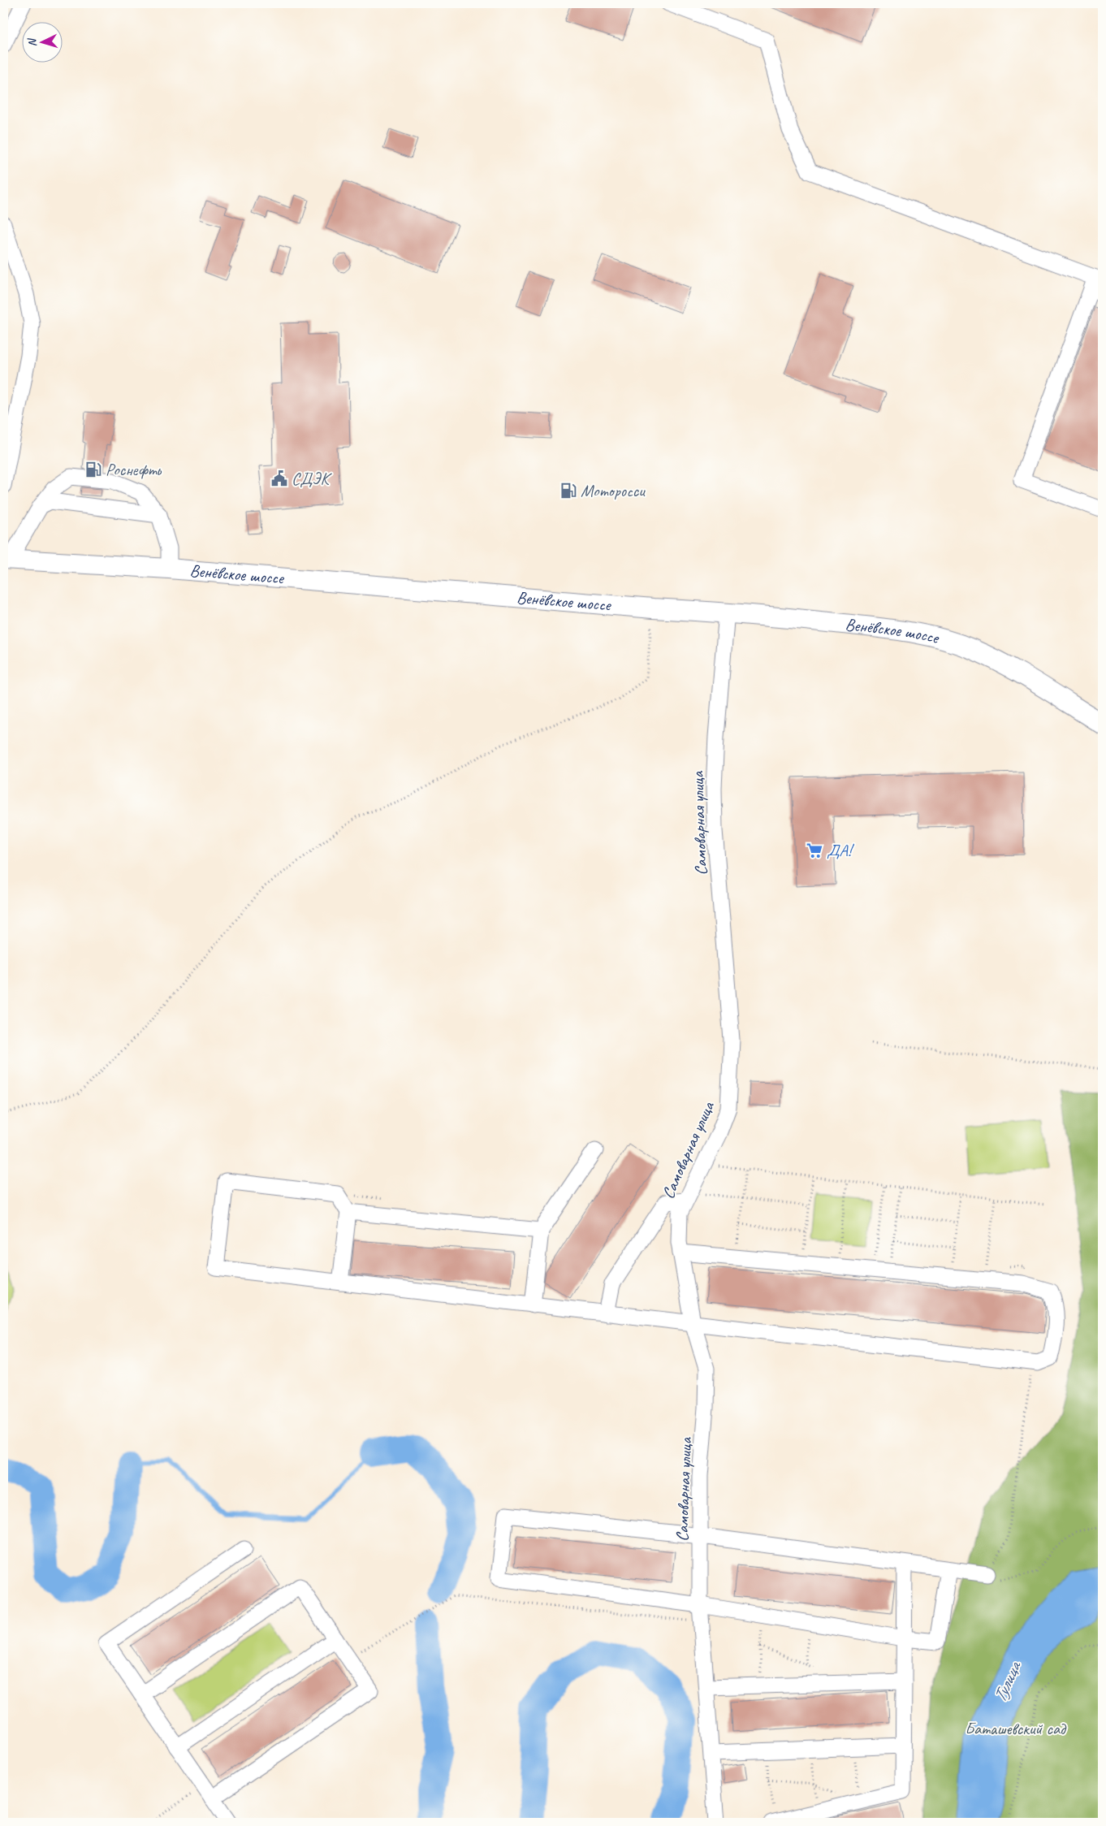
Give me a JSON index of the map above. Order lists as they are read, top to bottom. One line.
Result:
{"streets":{"main road":["Венёвское шоссе"],"street":["Самоварная улица"]},"crossings":[["Венёвское шоссе","Самоварная улица"]],"water":["Тулица"],"parks":["Баташевский сад"],"places":{"fuel station":["Роснефть","Моторосси"],"public building":["СДЭК"],"supermarket":["ДА!"]},"north":"left"}
